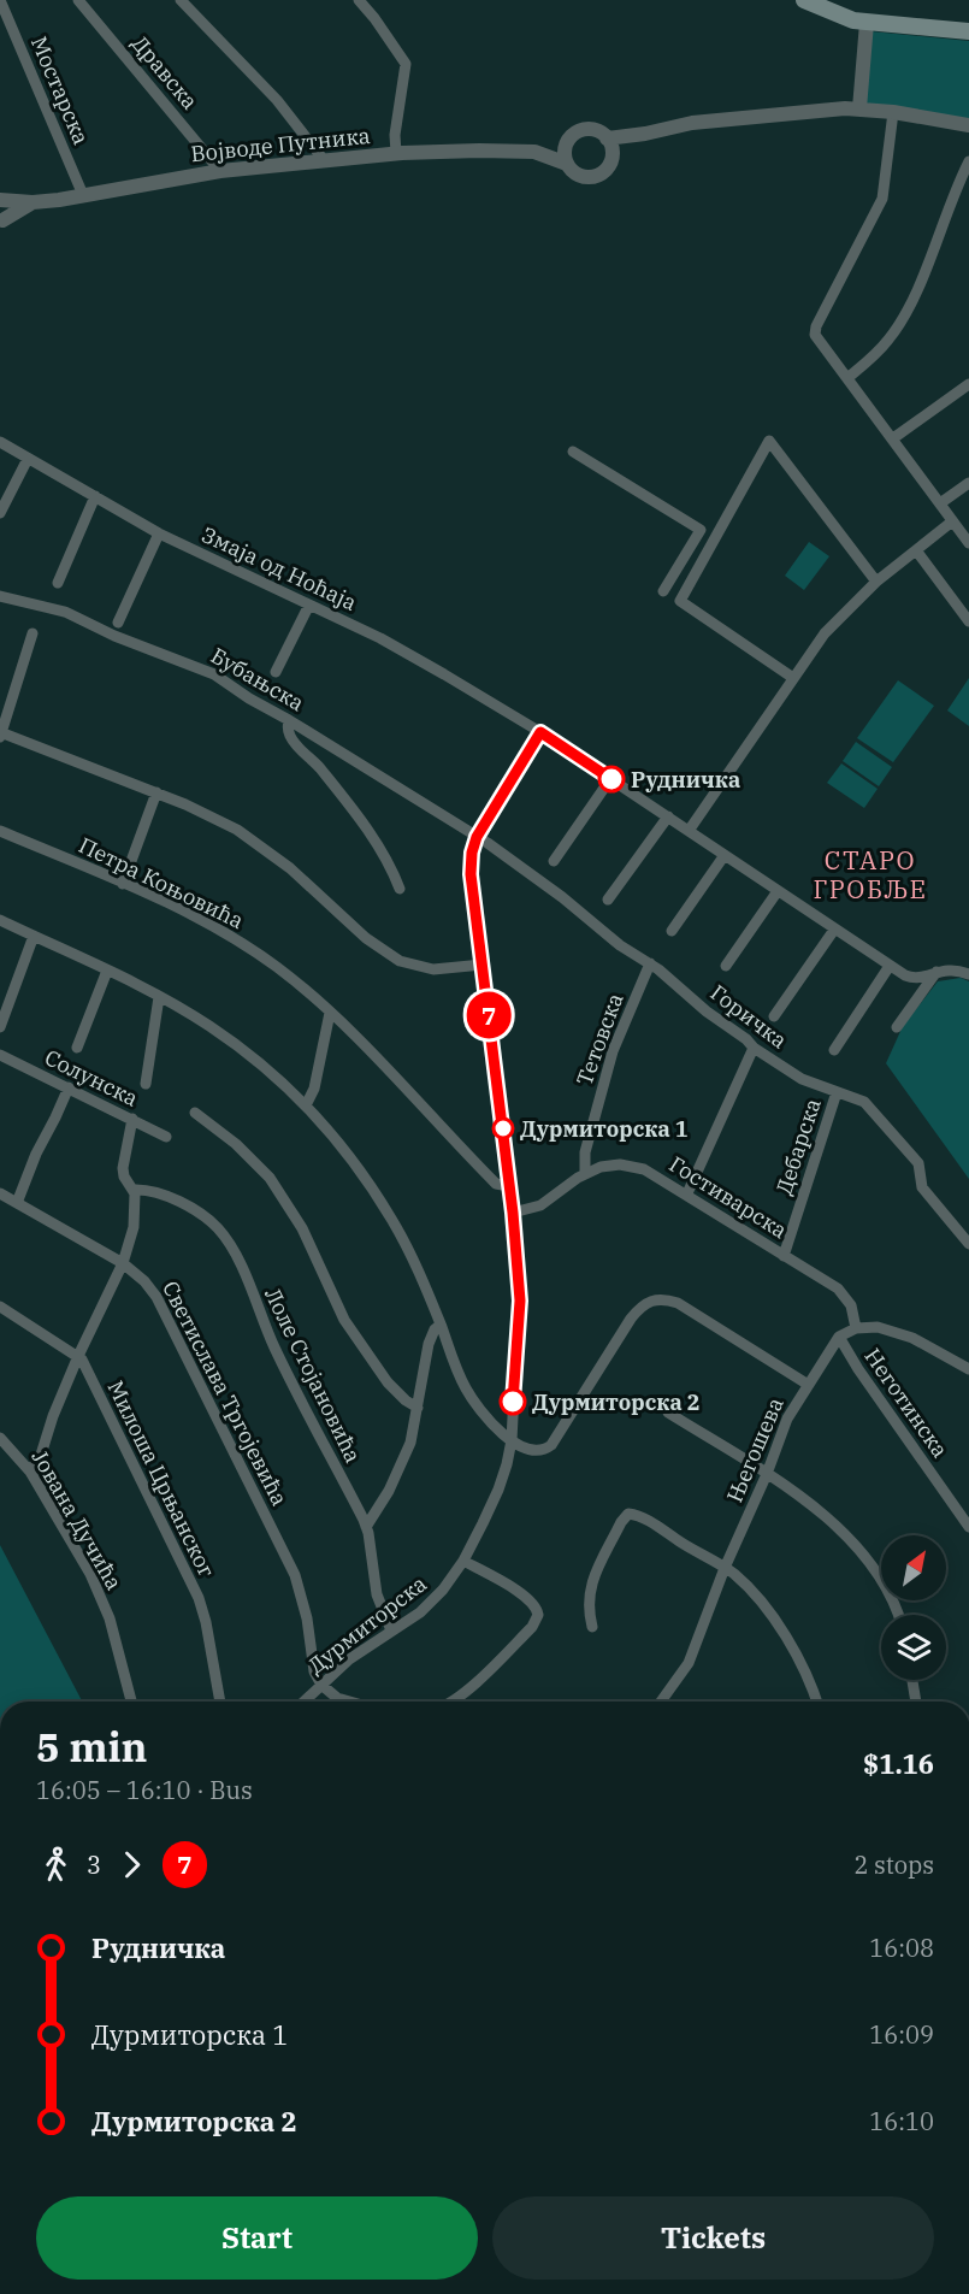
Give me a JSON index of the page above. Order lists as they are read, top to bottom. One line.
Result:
{"streets":{"street":["Дравска","Мостарска","Војводе Путника","Змаја од Ноћаја","Бубањска","Петра Коњовића","Горичка","Тетовска","Солунска","Дебарска","Гостиварска","Лоле Стојановића","Светислава Тргојевића","Неготинска","Његошева","Милоша Црњанског","Јована Дучића","Дурмиторска"]},"crossings":[["Дравска","Војводе Путника"],["Мостарска","Војводе Путника"],["Змаја од Ноћаја","Дурмиторска"],["Бубањска","Горичка"],["Бубањска","Дурмиторска"],["Петра Коњовића","Дурмиторска"],["Горичка","Тетовска"],["Горичка","Дебарска"],["Горичка","Дурмиторска"],["Тетовска","Гостиварска"],["Дебарска","Гостиварска"],["Гостиварска","Његошева"],["Гостиварска","Дурмиторска"],["Лоле Стојановића","Дурмиторска"],["Светислава Тргојевића","Дурмиторска"],["Неготинска","Његошева"]],"districts":["СТАРО ГРОБЉЕ"],"places":["Рудничка","Дурмиторска 1","Дурмиторска 2"],"lines":["bus line 7"],"north":"top right","page":{"on_map":"7","heading":["5 min","16:05 – 16:10 · Bus","$1.16"],"legs":["3","7","2 stops"],"list":[{"name":"Рудничка","value":"16:08"},{"name":"Дурмиторска 1","value":"16:09"},{"name":"Дурмиторска 2","value":"16:10"}],"buttons":["Start","Tickets"]}}
